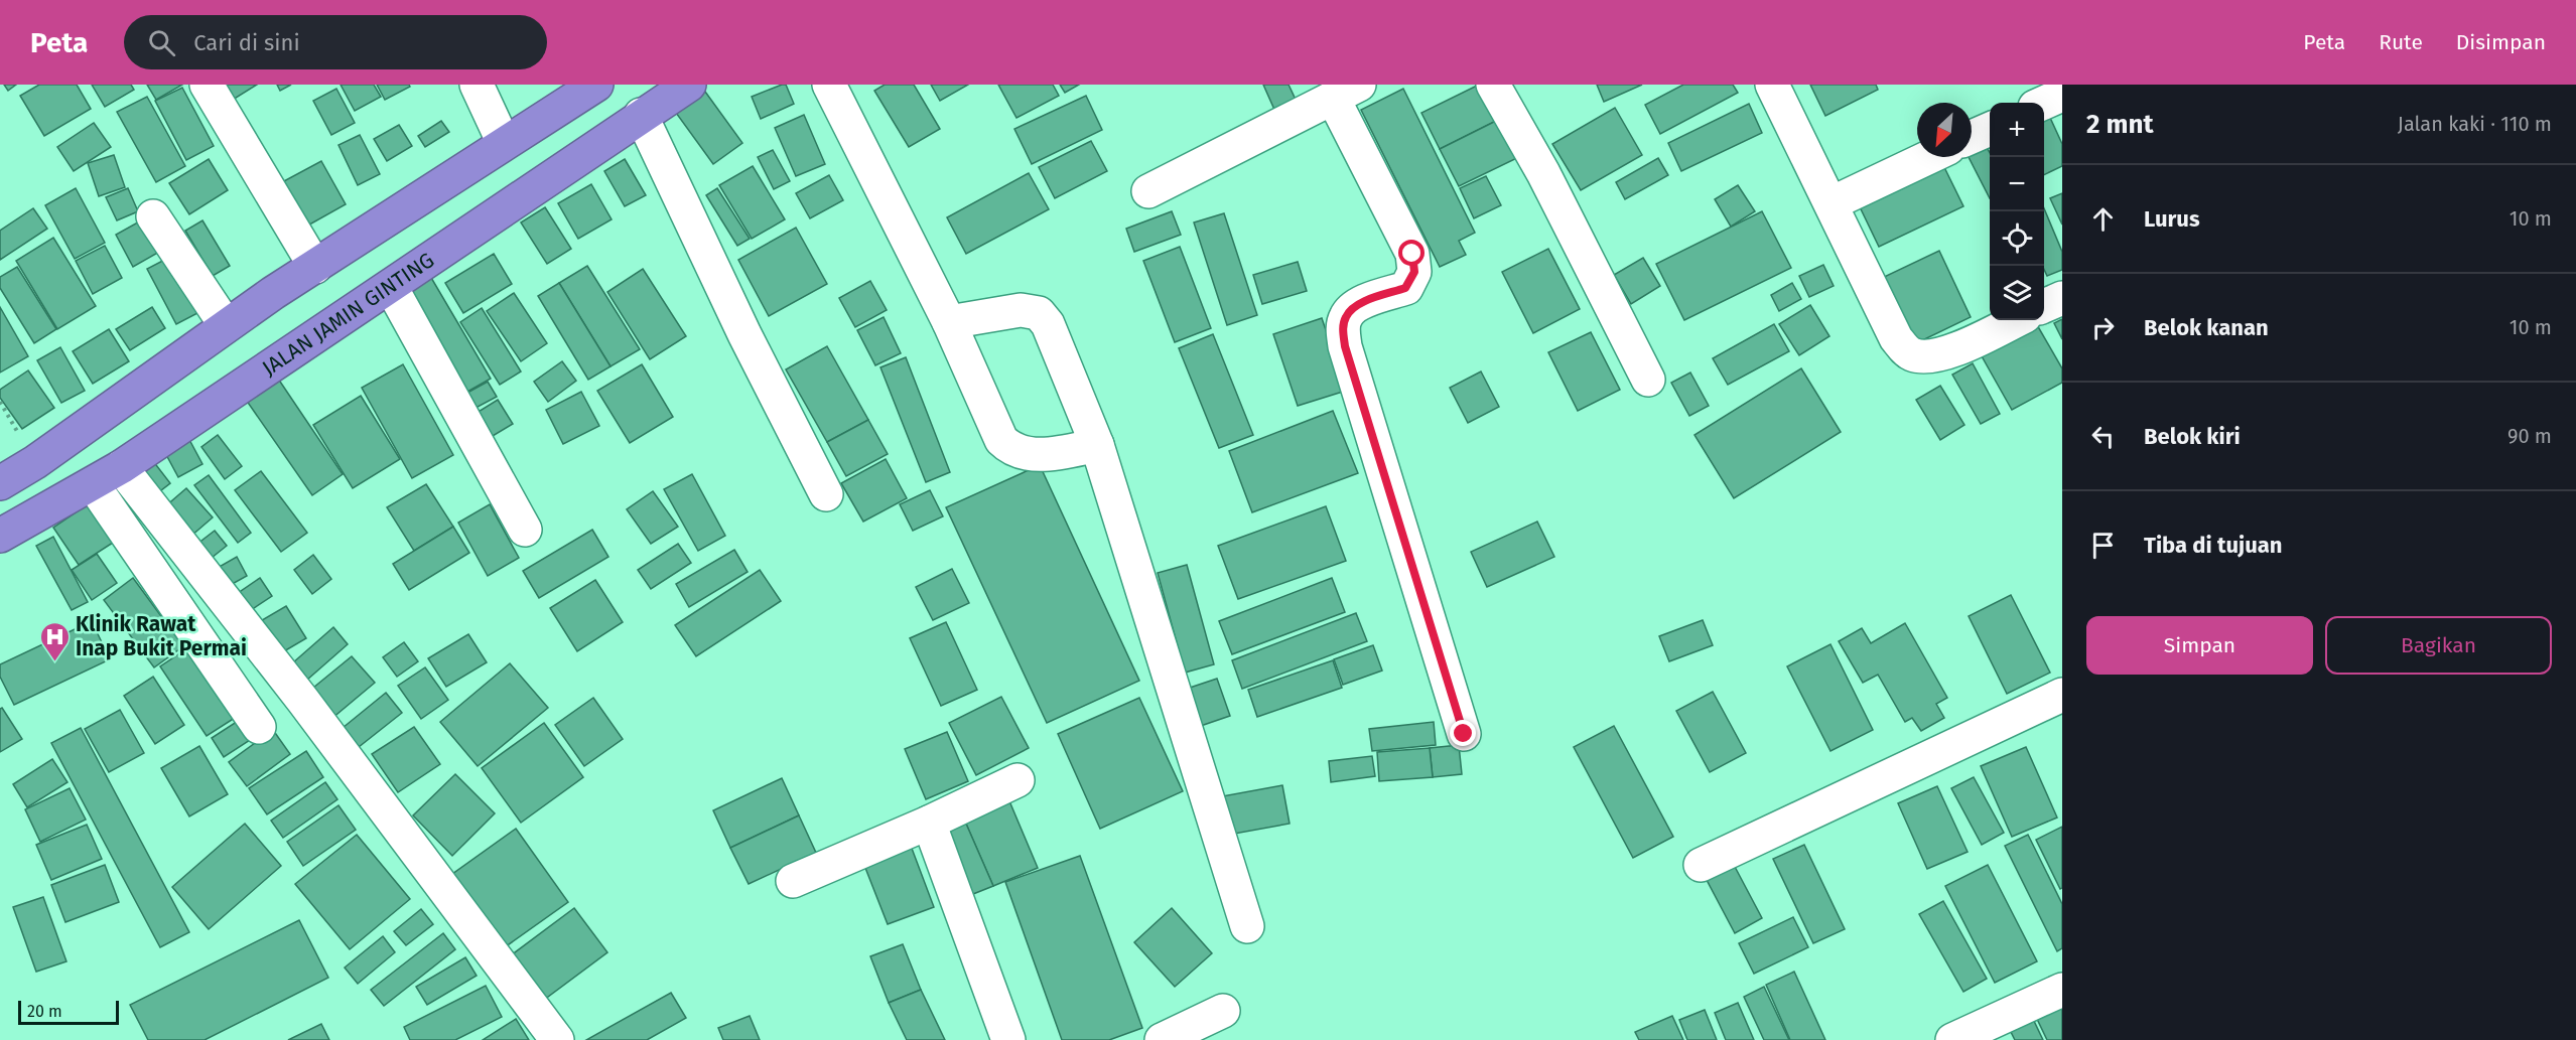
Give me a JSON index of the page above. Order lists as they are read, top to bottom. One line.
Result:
{"streets":{"highway":["JALAN JAMIN GINTING"]},"places":{"hospital":["Klinik Rawat Inap Bukit Permai"]},"scale_bar":"20 m","north":"bottom left","page":{"header":"Peta","search":"Cari di sini","nav":["Peta","Rute","Disimpan"],"heading":["2 mnt","Jalan kaki · 110 m"],"map_buttons":["+","−"],"list":[["Lurus","10 m"],["Belok kanan","10 m"],["Belok kiri","90 m"],"Tiba di tujuan"],"buttons":["Simpan","Bagikan"],"scale":"20 m"}}
